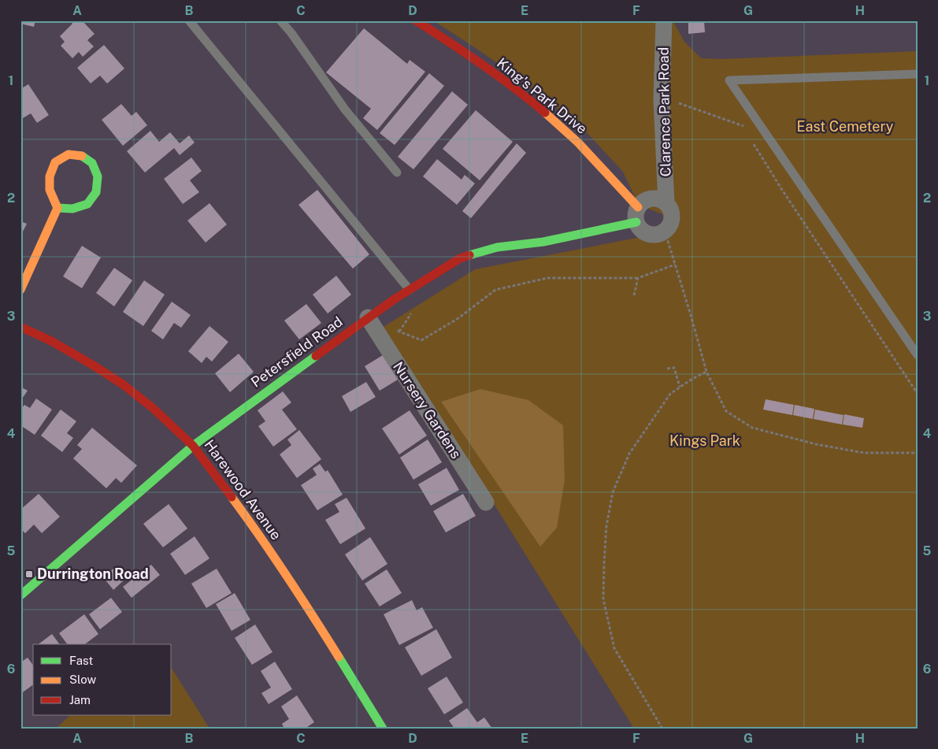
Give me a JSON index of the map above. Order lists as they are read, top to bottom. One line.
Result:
{"streets":{"street":["King's Park Drive","Clarence Park Road","Petersfield Road","Nursery Gardens","Harewood Avenue"]},"crossings":[["King's Park Drive","Clarence Park Road"],["King's Park Drive","Petersfield Road"],["Clarence Park Road","Petersfield Road"],["Petersfield Road","Nursery Gardens"],["Petersfield Road","Harewood Avenue"]],"parks":["East Cemetery","Kings Park"],"places":{"transit":["Durrington Road"]},"legend":["Fast","Slow","Jam"],"grid":{"columns":["A","B","C","D","E","F","G","H"],"rows":["1","2","3","4","5","6"]}}
